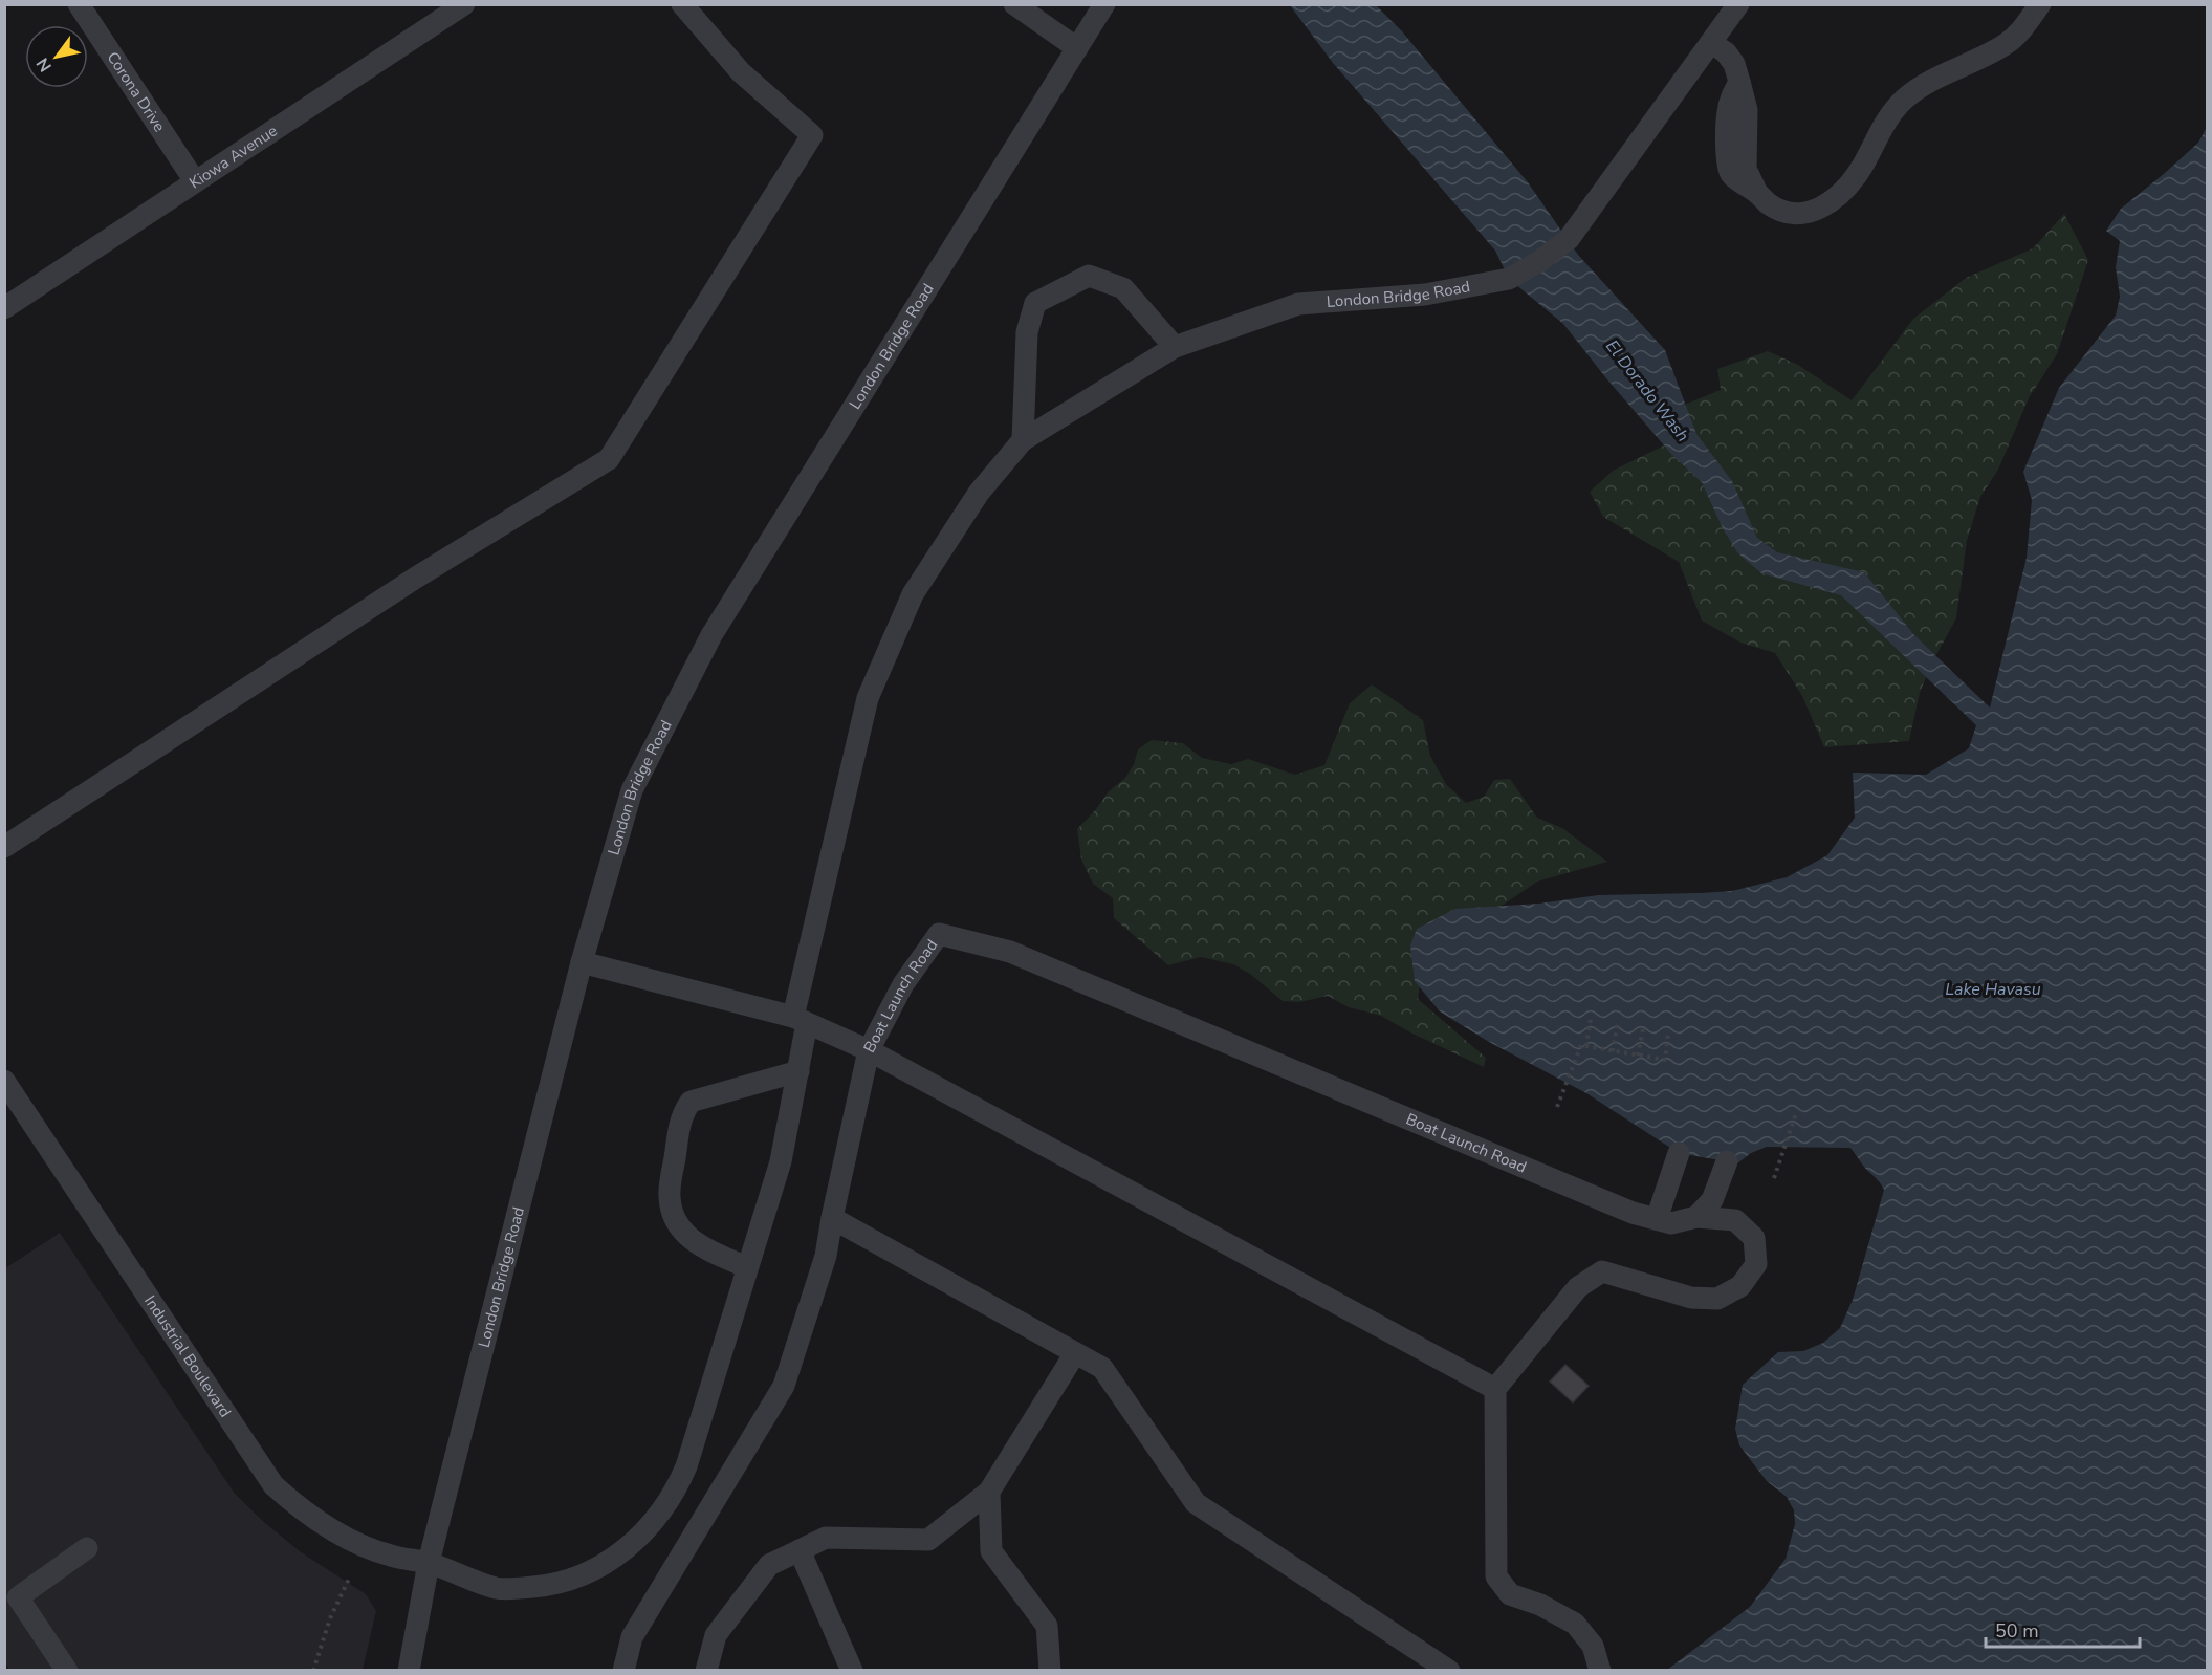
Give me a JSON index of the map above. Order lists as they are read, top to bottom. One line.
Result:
{"streets":{"street":["Corona Drive","Kiowa Avenue","London Bridge Road","Boat Launch Road","Industrial Boulevard"]},"crossings":[["Corona Drive","Kiowa Avenue"],["London Bridge Road","Boat Launch Road"],["London Bridge Road","Industrial Boulevard"]],"water":["El Dorado Wash","Lake Havasu"],"scale_bar":"50 m","north":"bottom left"}
